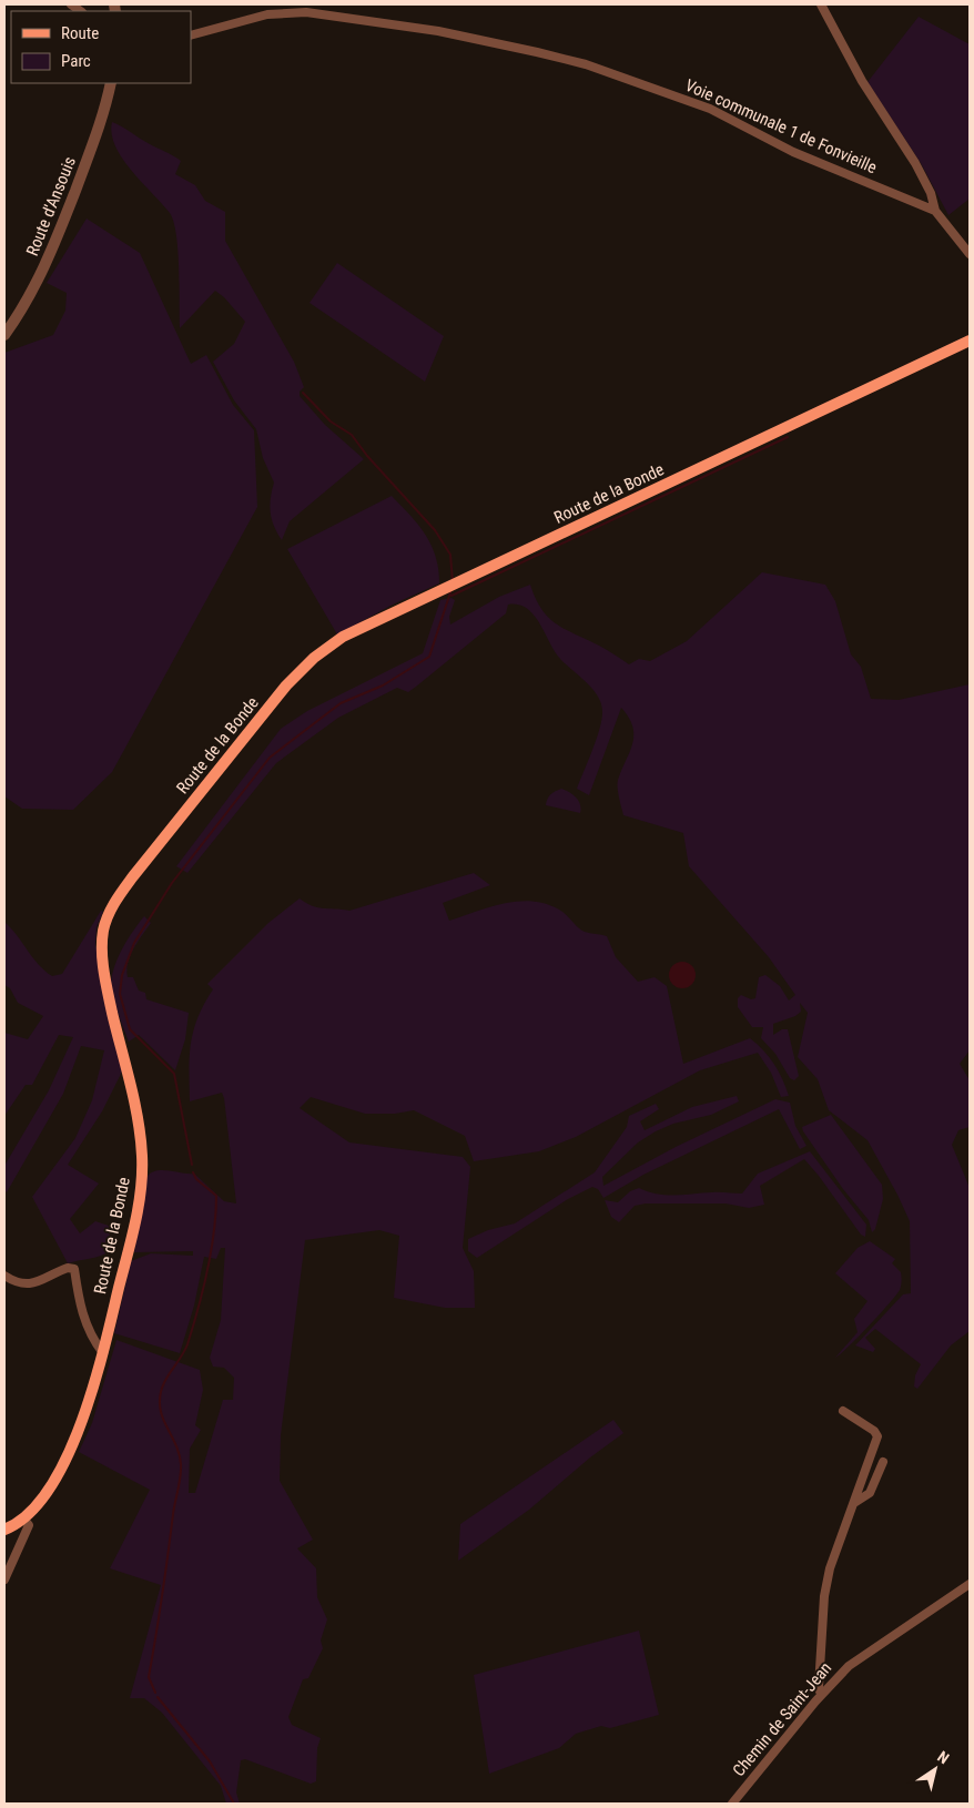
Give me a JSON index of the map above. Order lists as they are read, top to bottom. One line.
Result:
{"streets":{"main road":["Route de la Bonde"],"street":["Voie communale 1 de Fonvieille","Route d'Ansouis","Chemin de Saint-Jean"]},"legend":["Route","Parc"],"north":"top right"}
